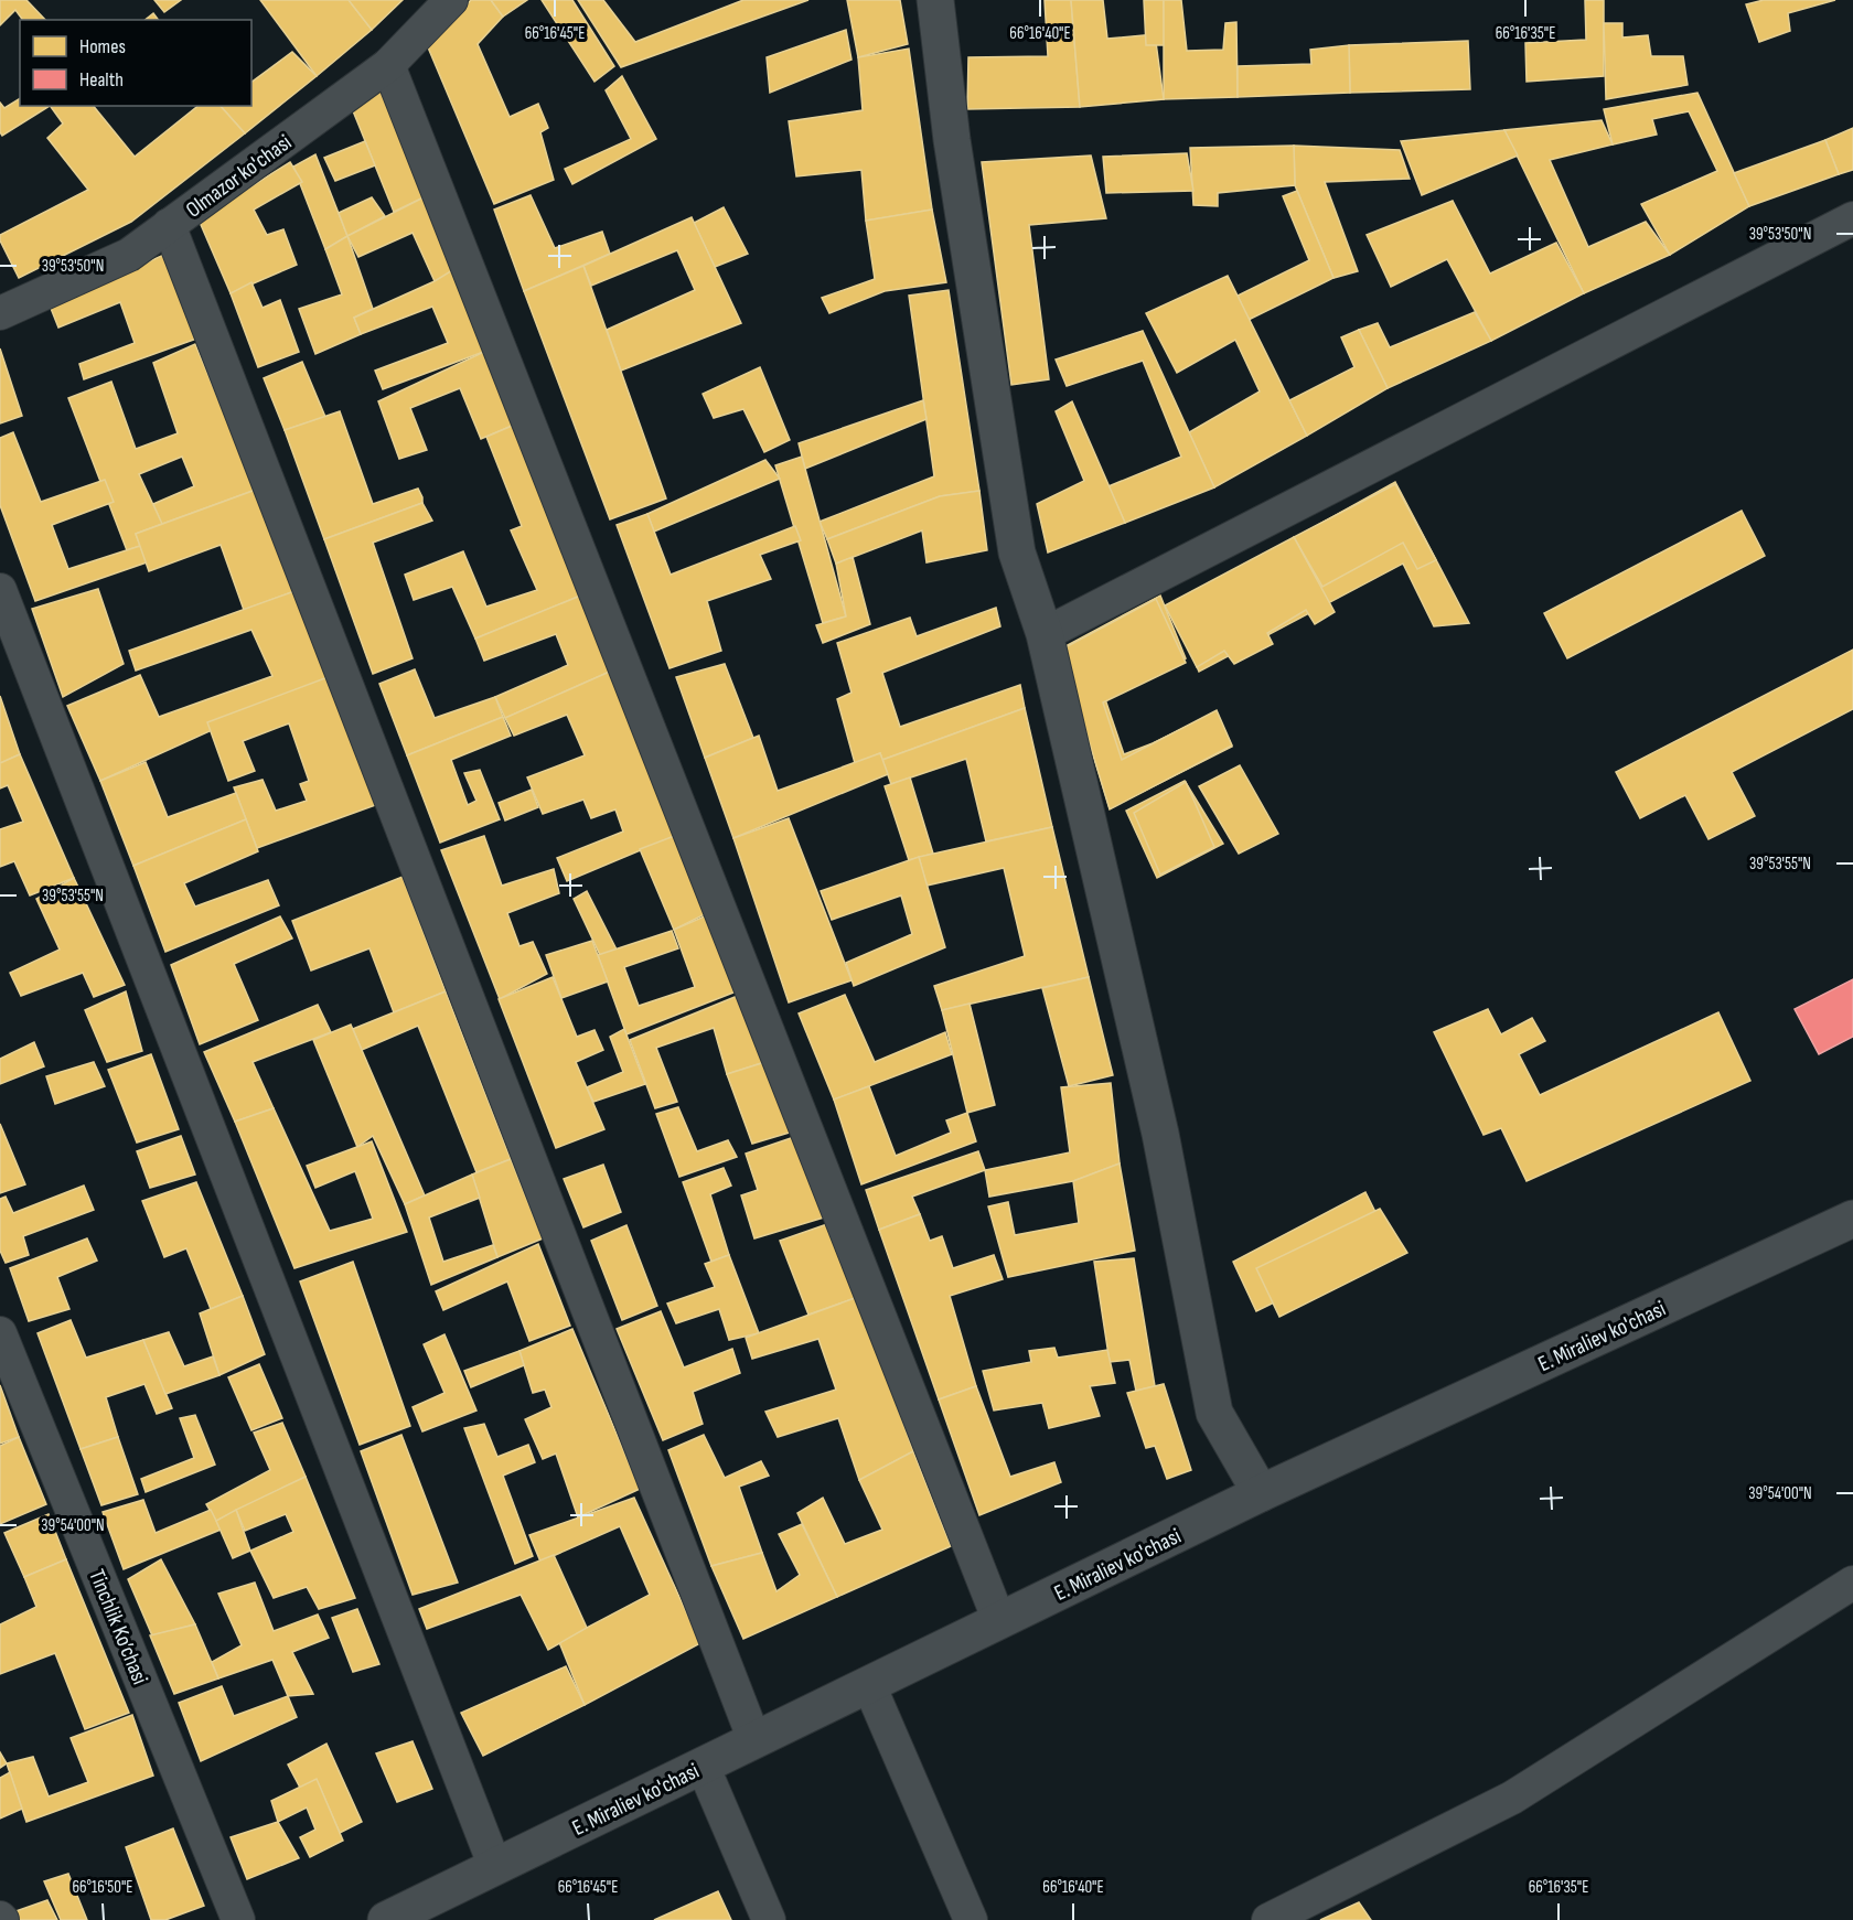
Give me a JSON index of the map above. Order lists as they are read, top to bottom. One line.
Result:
{"streets":{"street":["Olmazor ko'chasi","E. Miraliev ko'chasi","Tinchlik Ko’chasi"]},"legend":["Homes","Health"],"coordinates":["66°16'45\"E","66°16'40\"E","66°16'35\"E","39°53'50\"N","39°53'55\"N","39°54'00\"N","66°16'50\"E"]}
